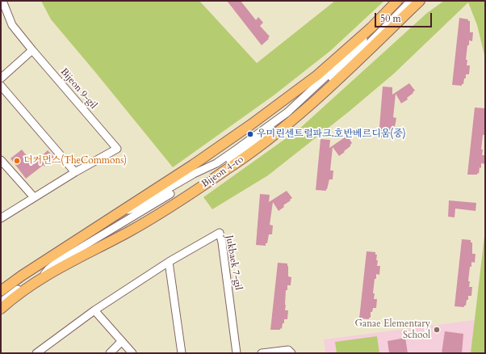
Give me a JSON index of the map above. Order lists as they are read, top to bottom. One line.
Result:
{"streets":{"main road":["Bijeon 4-ro"],"street":["Bijeon 9-gil","Jukbaek 7-gil"]},"places":["우미린센트럴파크.호반베르디움(중)","더커먼스(TheCommons)","Ganae Elementary School"],"scale_bar":"50 m"}
